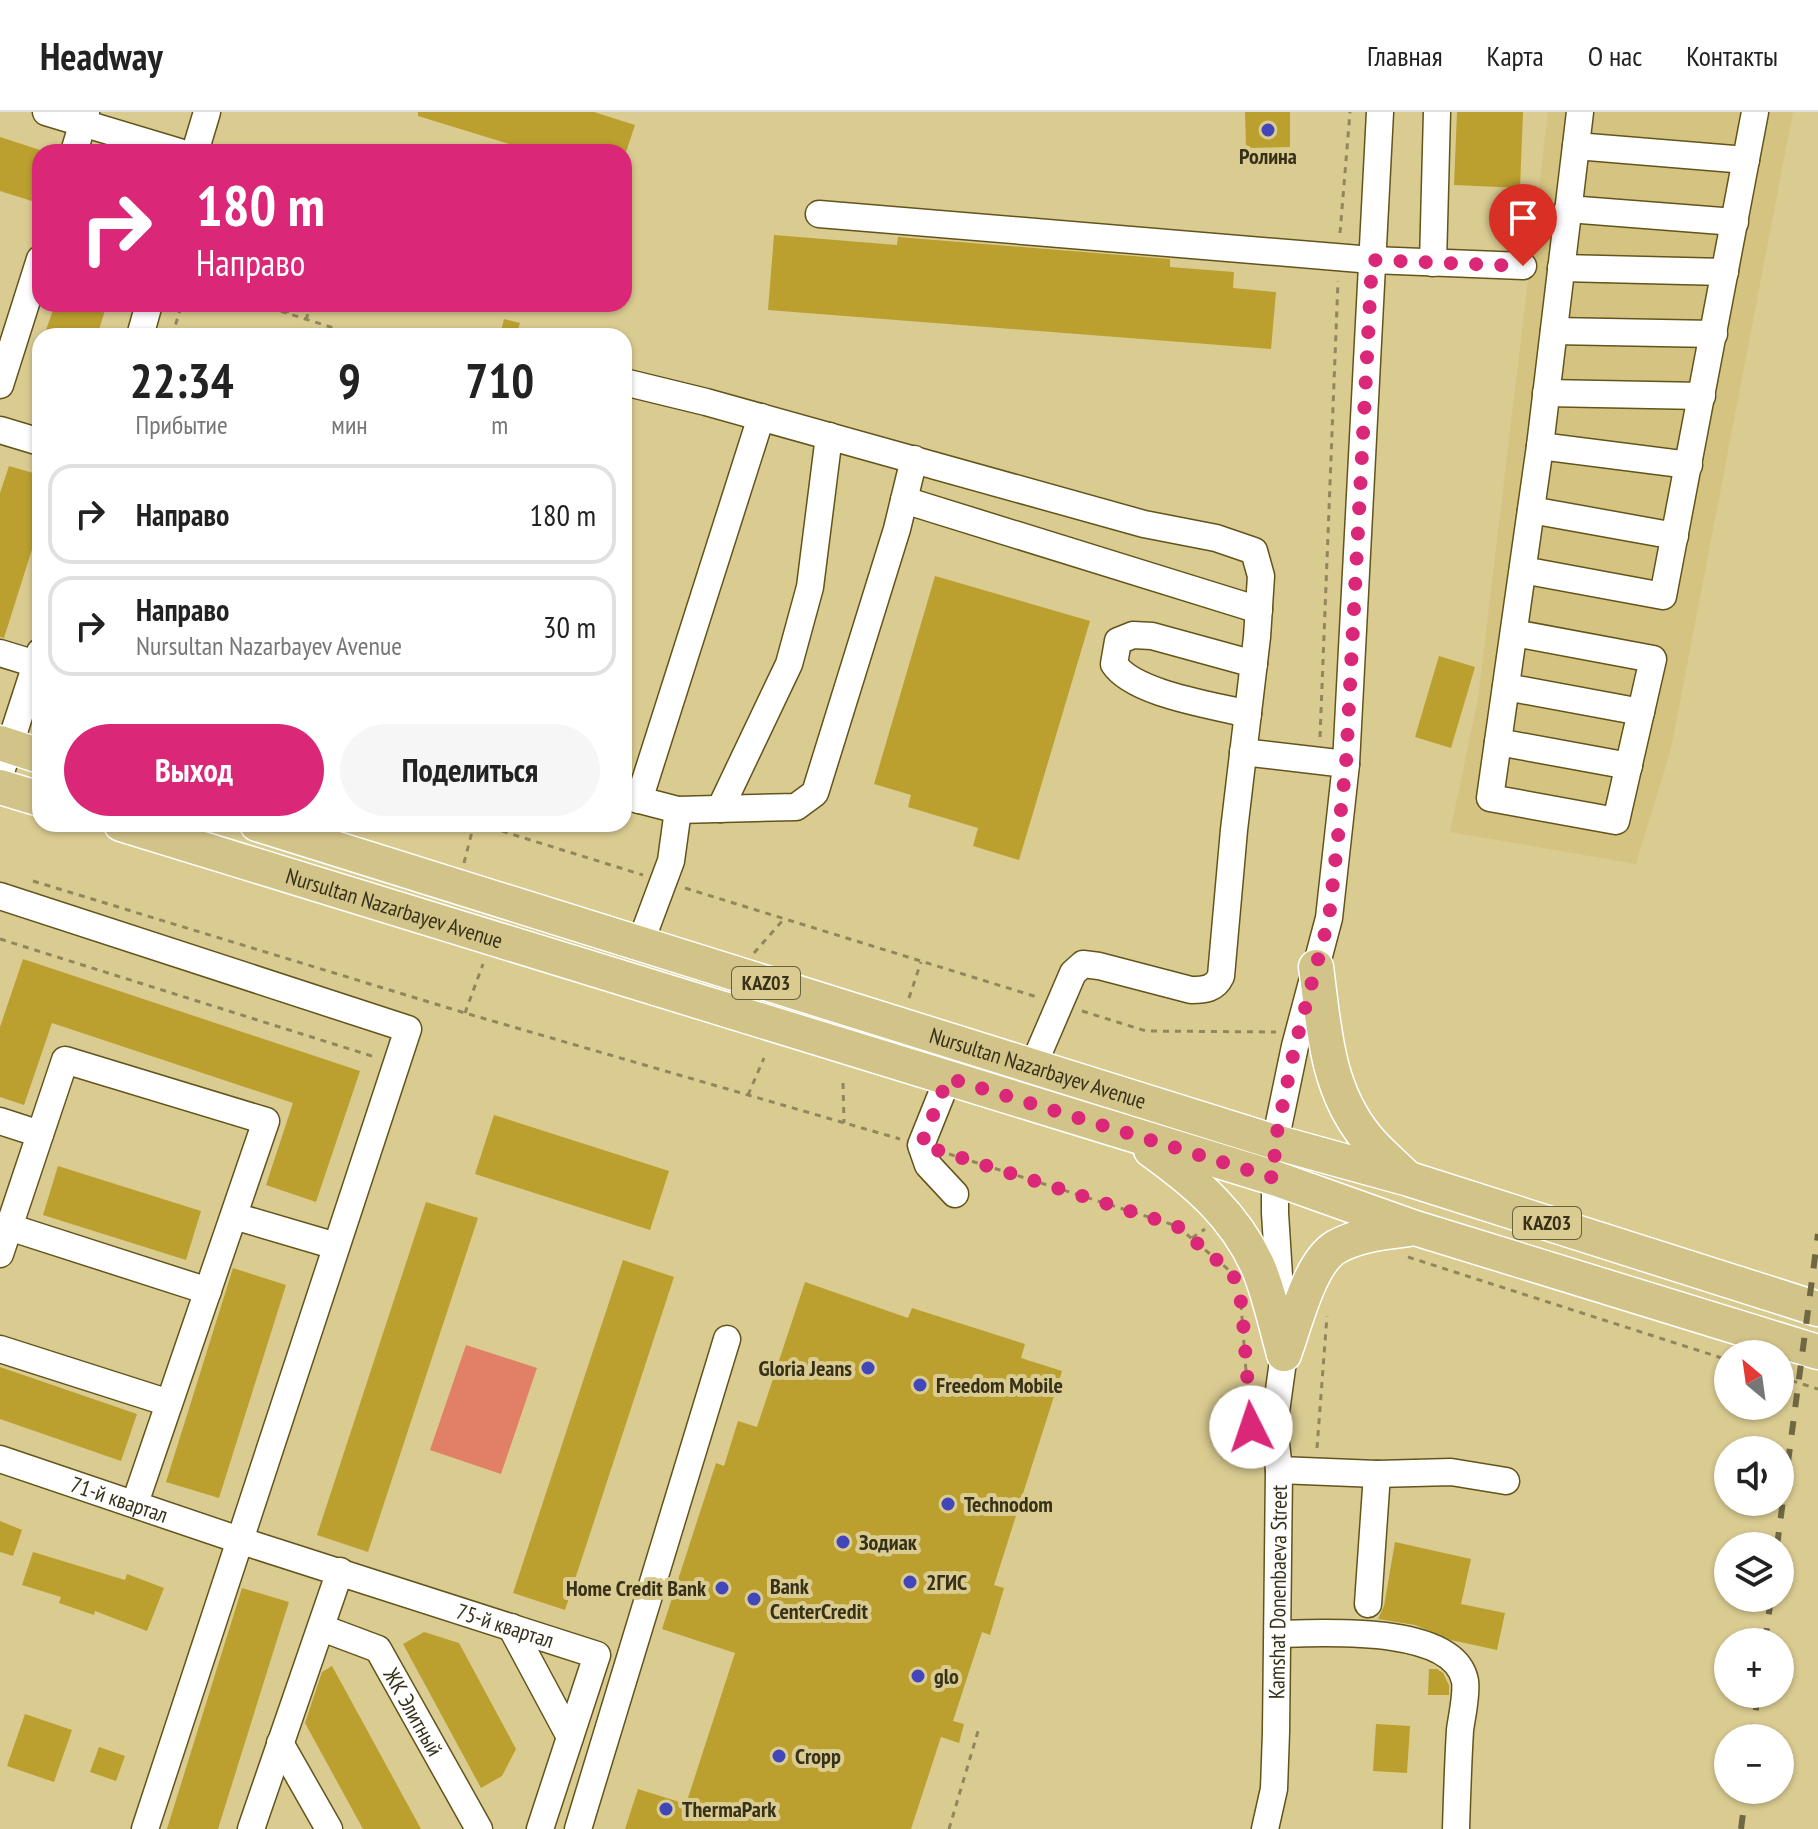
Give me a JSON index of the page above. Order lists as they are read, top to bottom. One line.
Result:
{"streets":{"main road":["Nursultan Nazarbayev Avenue","KАZ03"],"street":["71-й квартал","Kamshat Donenbaeva Street","75-й квартал","ЖК Элитный"]},"crossings":[["Nursultan Nazarbayev Avenue","KАZ03"],["Nursultan Nazarbayev Avenue","Kamshat Donenbaeva Street"],["KАZ03","Kamshat Donenbaeva Street"],["71-й квартал","75-й квартал"]],"places":["Ролина","Gloria Jeans","Freedom Mobile","Technodom","Зодиак","2ГИС","Home Credit Bank","Bank CenterCredit","glo","Cropp","ThermaPark"],"north":"top left","page":{"header":"Headway","nav":["Главная","Карта","О нас","Контакты"],"turn":["180 m","Направо"],"eta":["22:34","Прибытие","9","мин","710","m"],"list":[{"name":"Направо","value":"180 m"},{"name":"Направо","note":"Nursultan Nazarbayev Avenue","value":"30 m"}],"buttons":["Выход","Поделиться"],"map_buttons":["+","−"]}}
